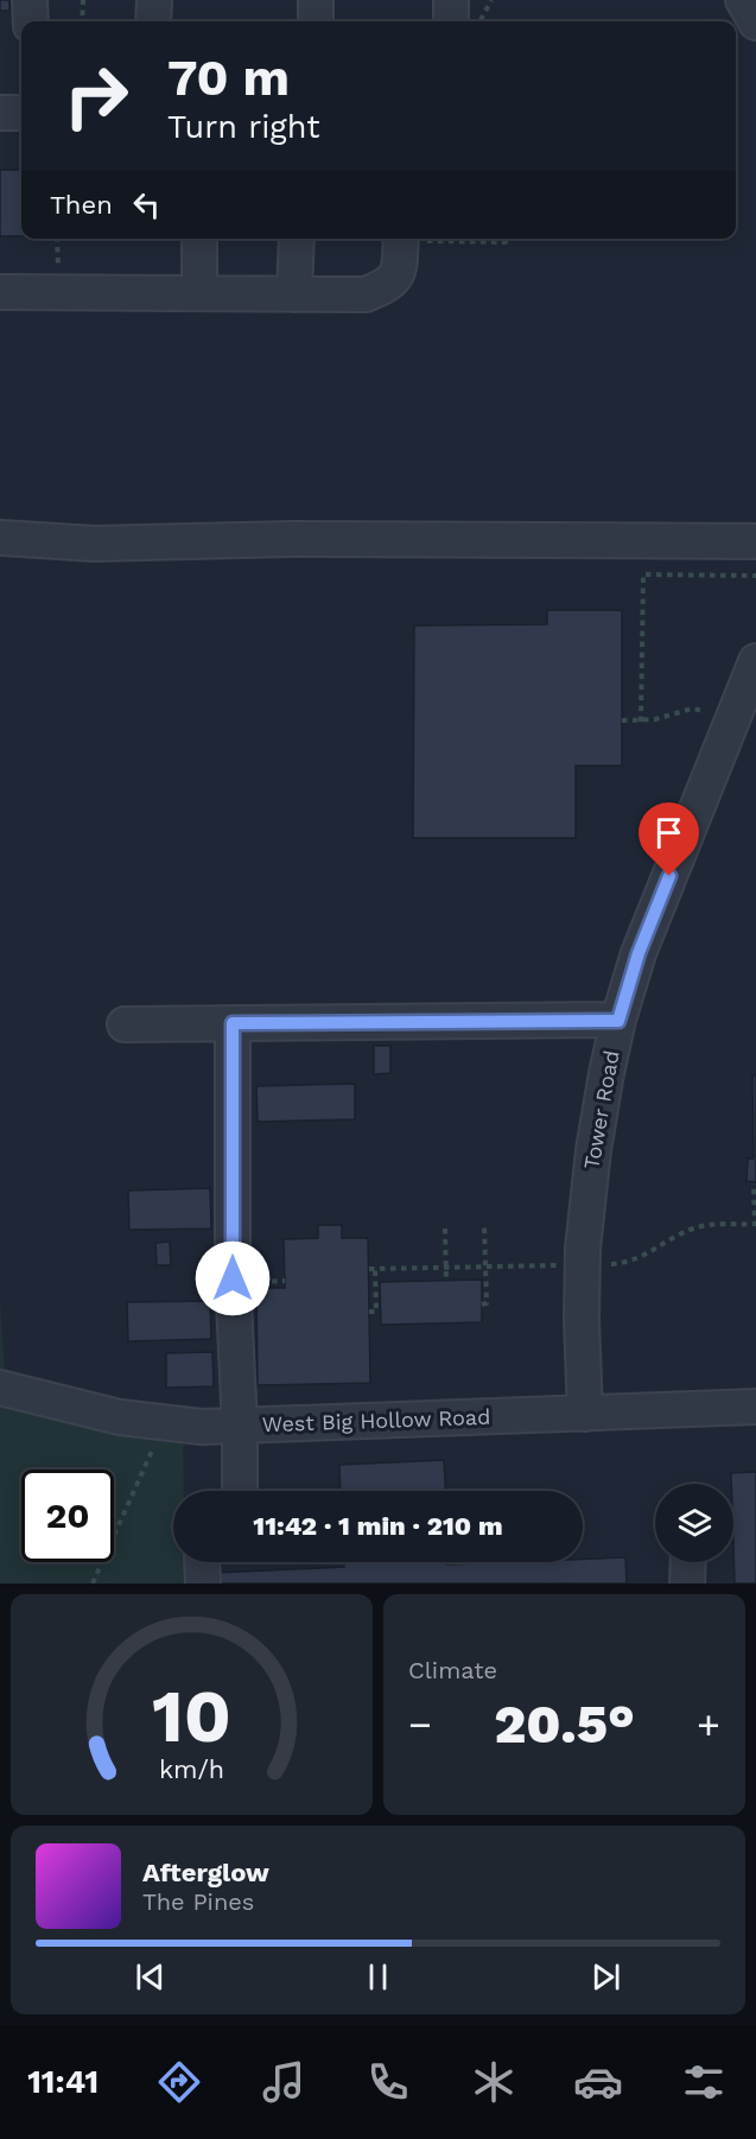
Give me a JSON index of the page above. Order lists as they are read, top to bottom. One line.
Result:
{"streets":{"street":["Tower Road","West Big Hollow Road"]},"crossings":[["Tower Road","West Big Hollow Road"]],"page":{"turn":["70 m","Turn right"],"then":"Then","limit":"20","trip":"11:42 · 1 min · 210 m","tile":"Climate","heat":["−","20.5°","+"],"song":["Afterglow","The Pines"],"tabs":"11:41","gauge":["10","km/h"]}}
